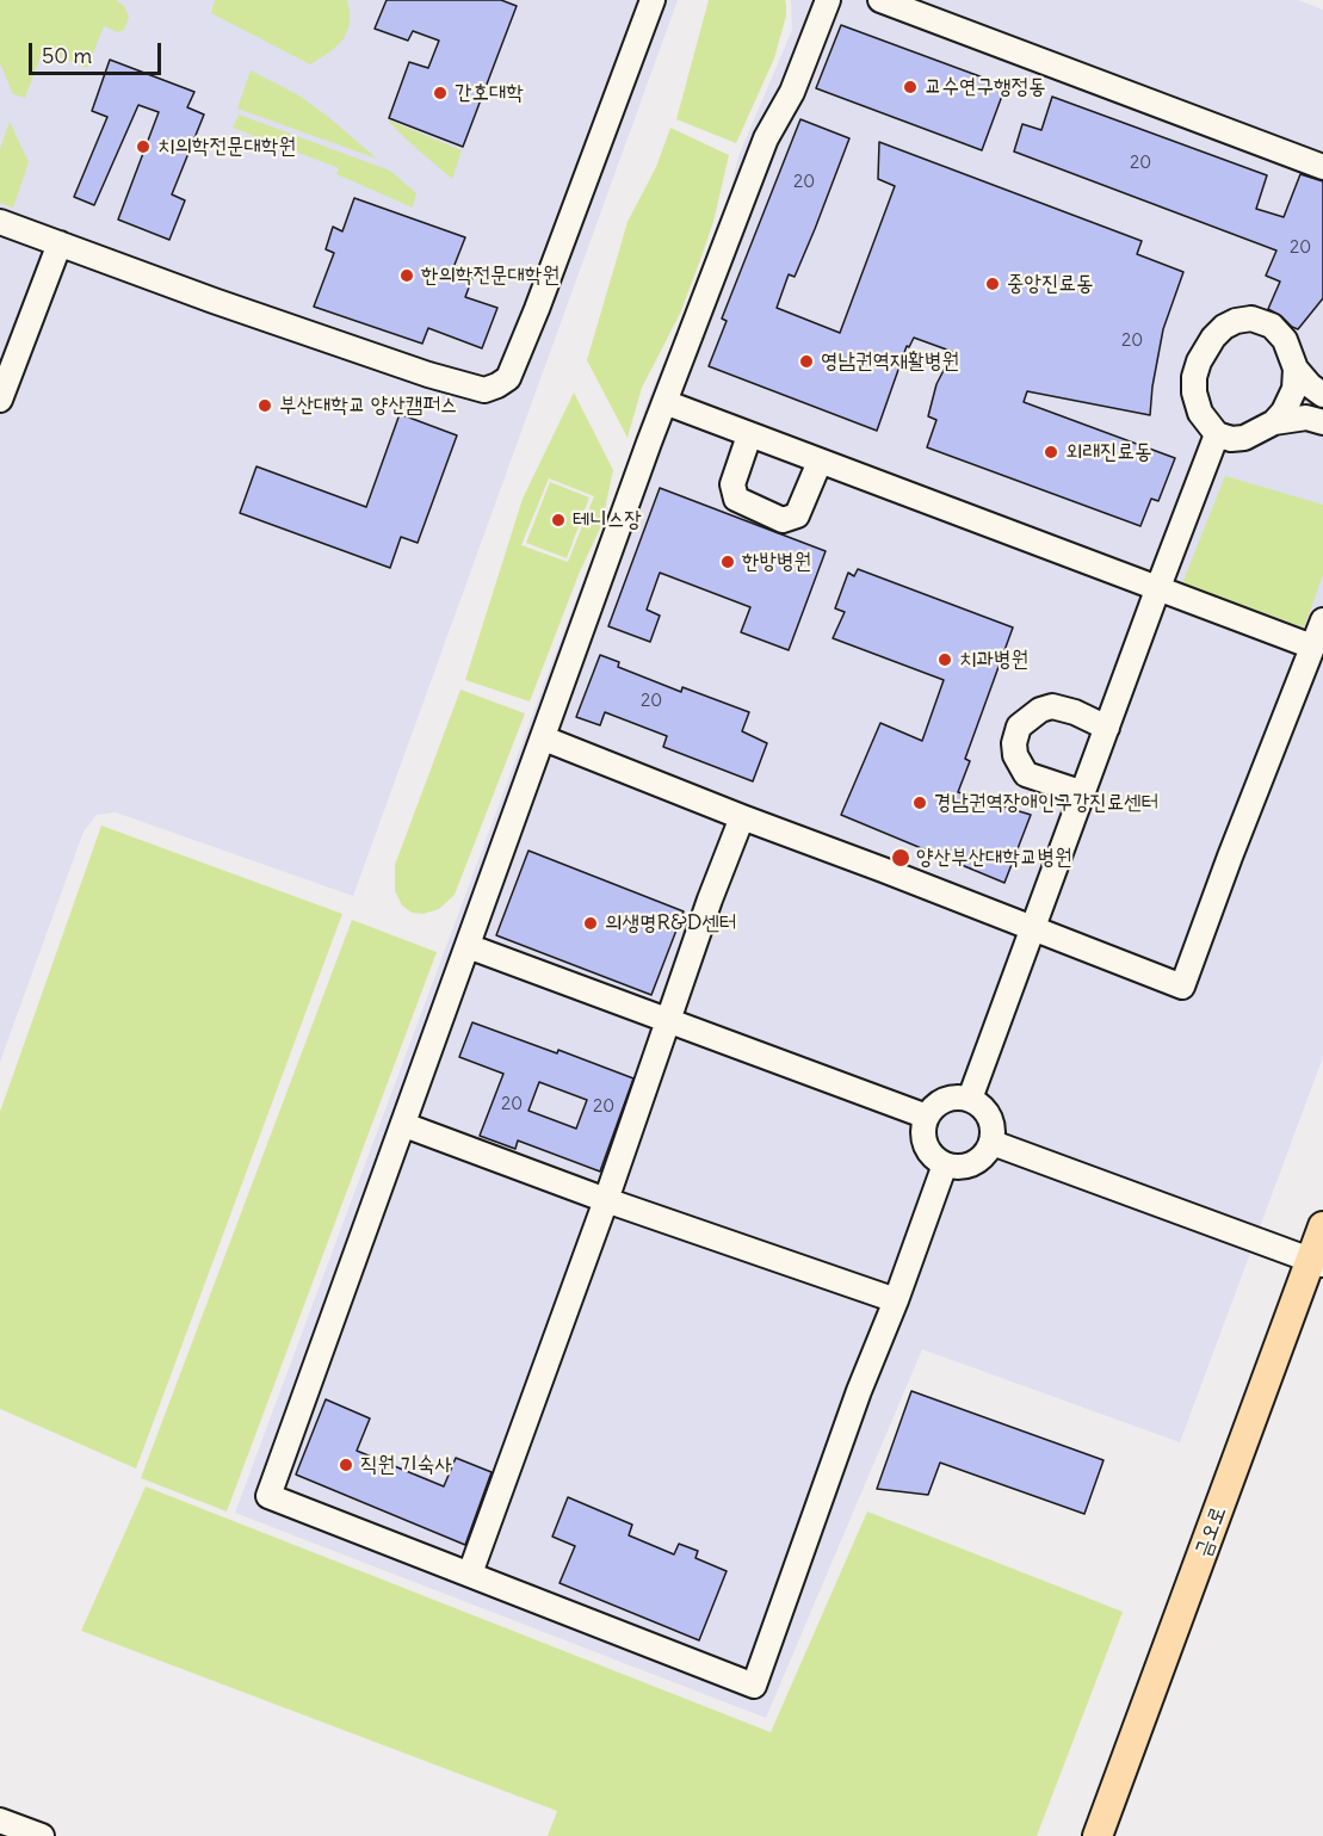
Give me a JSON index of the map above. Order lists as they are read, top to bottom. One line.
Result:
{"streets":{"main road":["금오로"]},"places":["교수연구행정동","간호대학","치의학전문대학원","한의학전문대학원","중앙진료동","영남권역재활병원","부산대학교 양산캠퍼스","외래진료동","테니스장","한방병원","치과병원","경남권역장애인구강진료센터","양산부산대학교병원","의생명R&D센터","직원 기숙사"],"house_numbers":["20","20","20","20","20","20","20"],"scale_bar":"50 m"}
